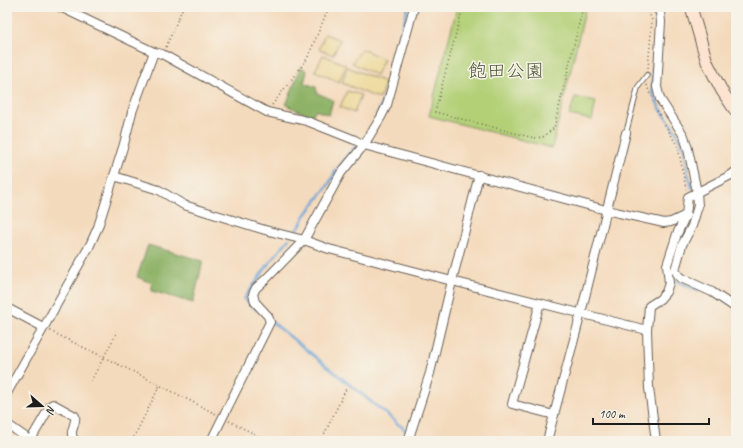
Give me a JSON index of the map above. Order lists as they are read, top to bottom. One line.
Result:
{"parks":["飽田公園"],"scale_bar":"100 m","north":"right"}
